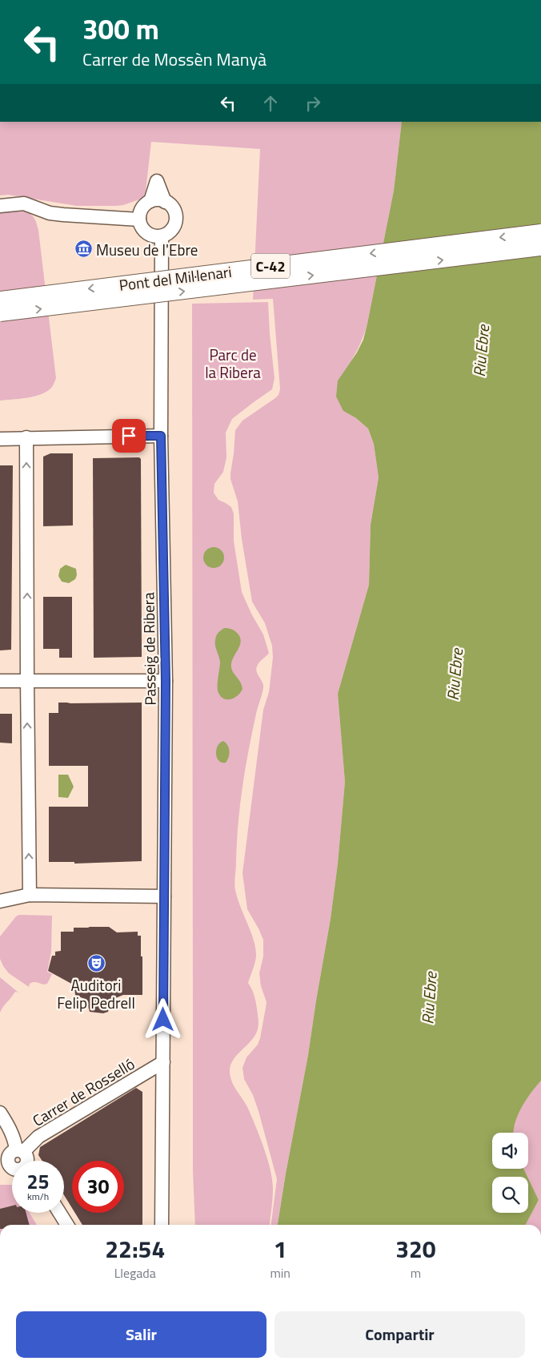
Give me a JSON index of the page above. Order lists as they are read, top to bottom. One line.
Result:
{"streets":{"main road":["C-42","Pont del Mil·lenari"],"street":["Passeig de Ribera","Carrer de Rosselló"]},"crossings":[["Passeig de Ribera","Carrer de Rosselló"]],"water":["Riu Ebre"],"parks":["Parc de la Ribera"],"places":{"museum":["Museu de l'Ebre"],"theatre":["Auditori Felip Pedrell"]},"page":{"turn":["300 m","Carrer de Mossèn Manyà"],"speed":"25 km/h","limit":"30","eta":["22:54","Llegada","1","min","320","m"],"buttons":["Salir","Compartir"]}}
